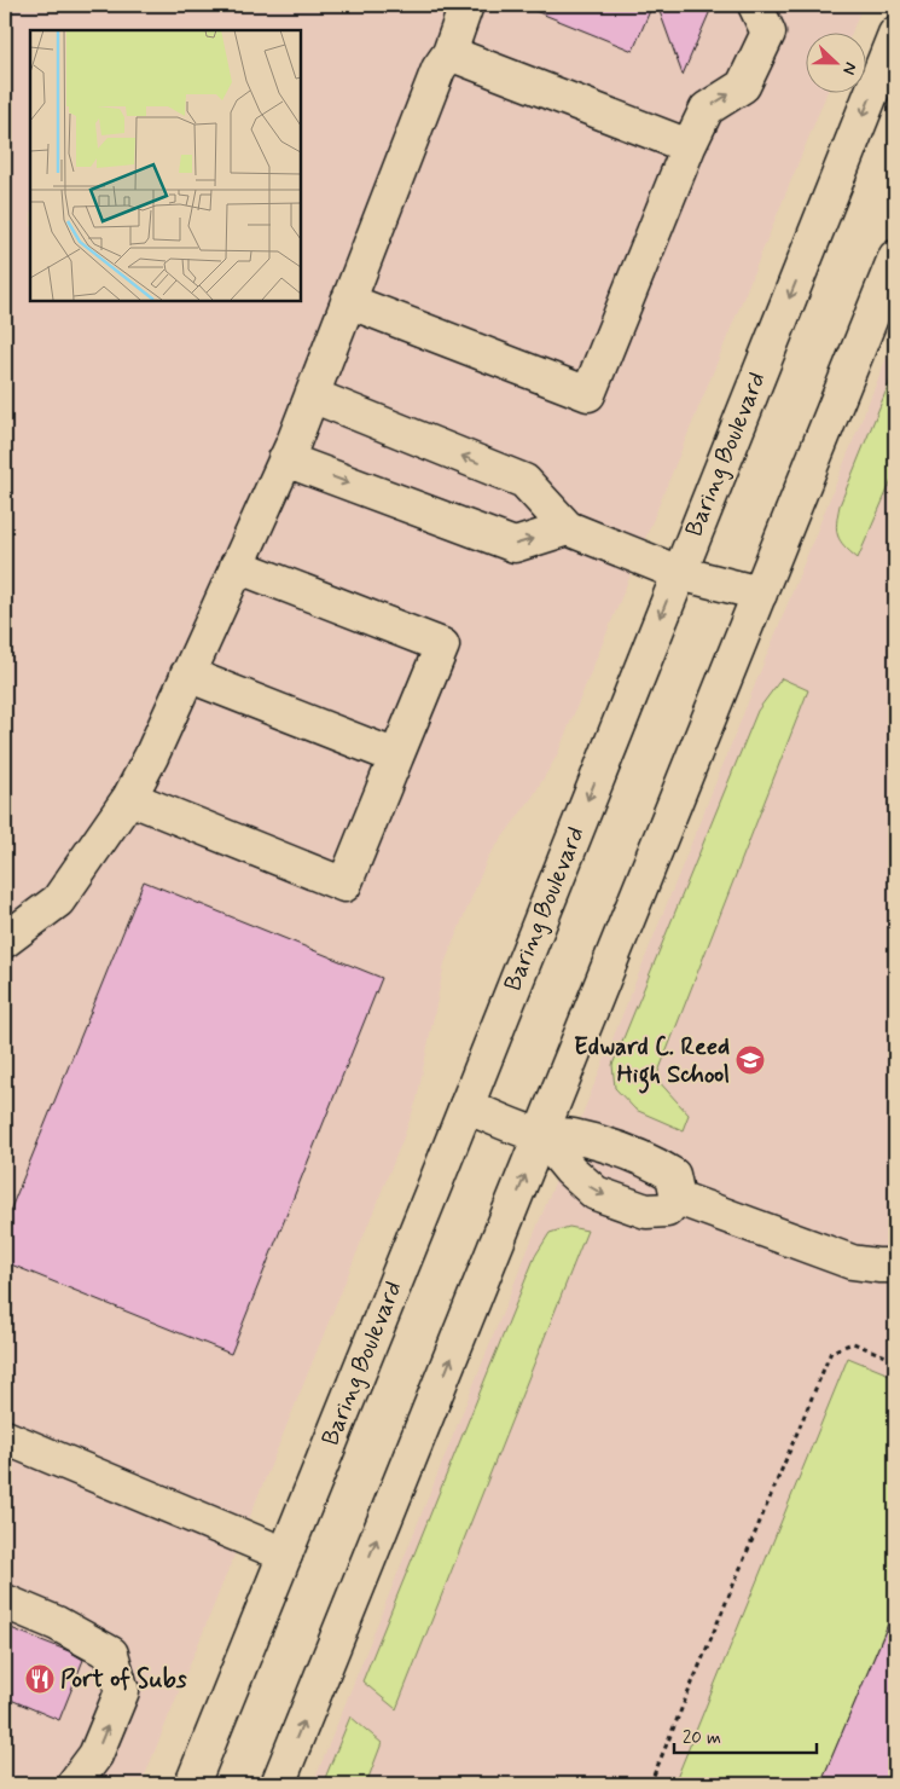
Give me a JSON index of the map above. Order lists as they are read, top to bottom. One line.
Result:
{"streets":{"main road":["Baring Boulevard"]},"places":{"school or university":["Edward C. Reed High School"],"restaurant":["Port of Subs"]},"scale_bar":"20 m","north":"right"}
